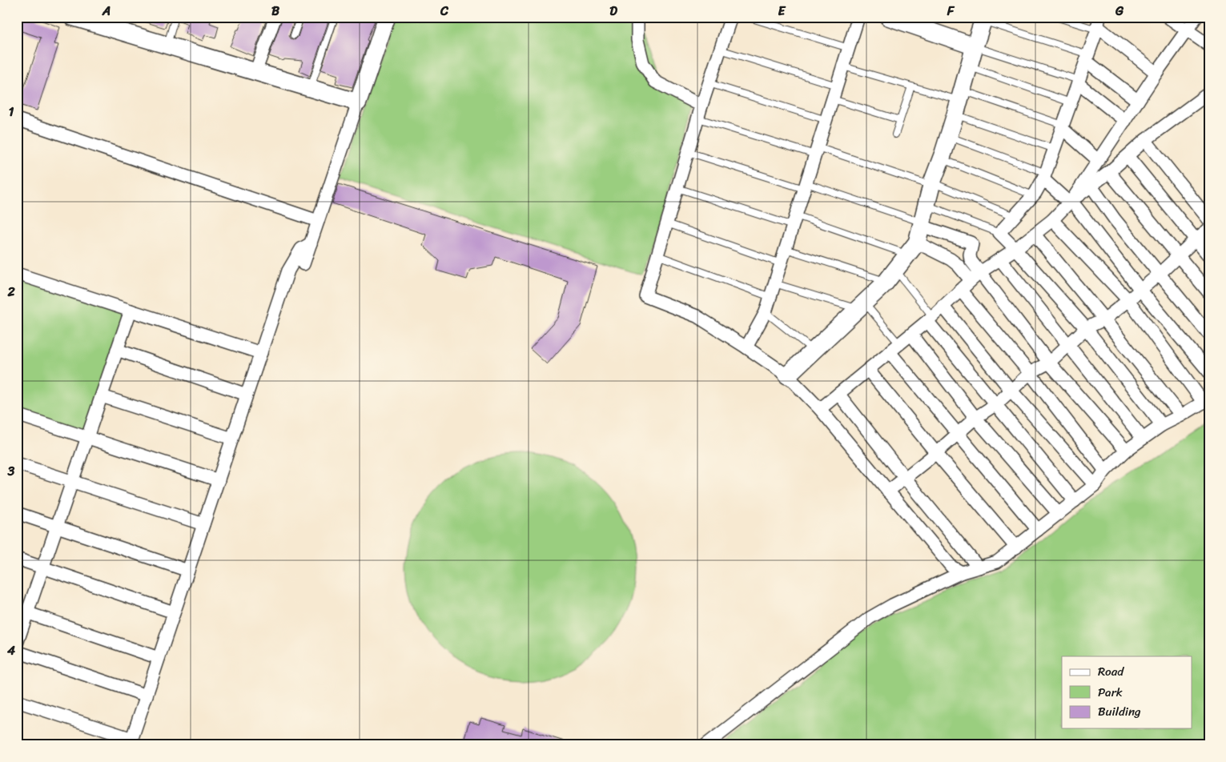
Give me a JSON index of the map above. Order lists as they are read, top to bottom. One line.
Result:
{"legend":["Road","Park","Building"],"grid":{"columns":["A","B","C","D","E","F","G"],"rows":["1","2","3","4"]}}
